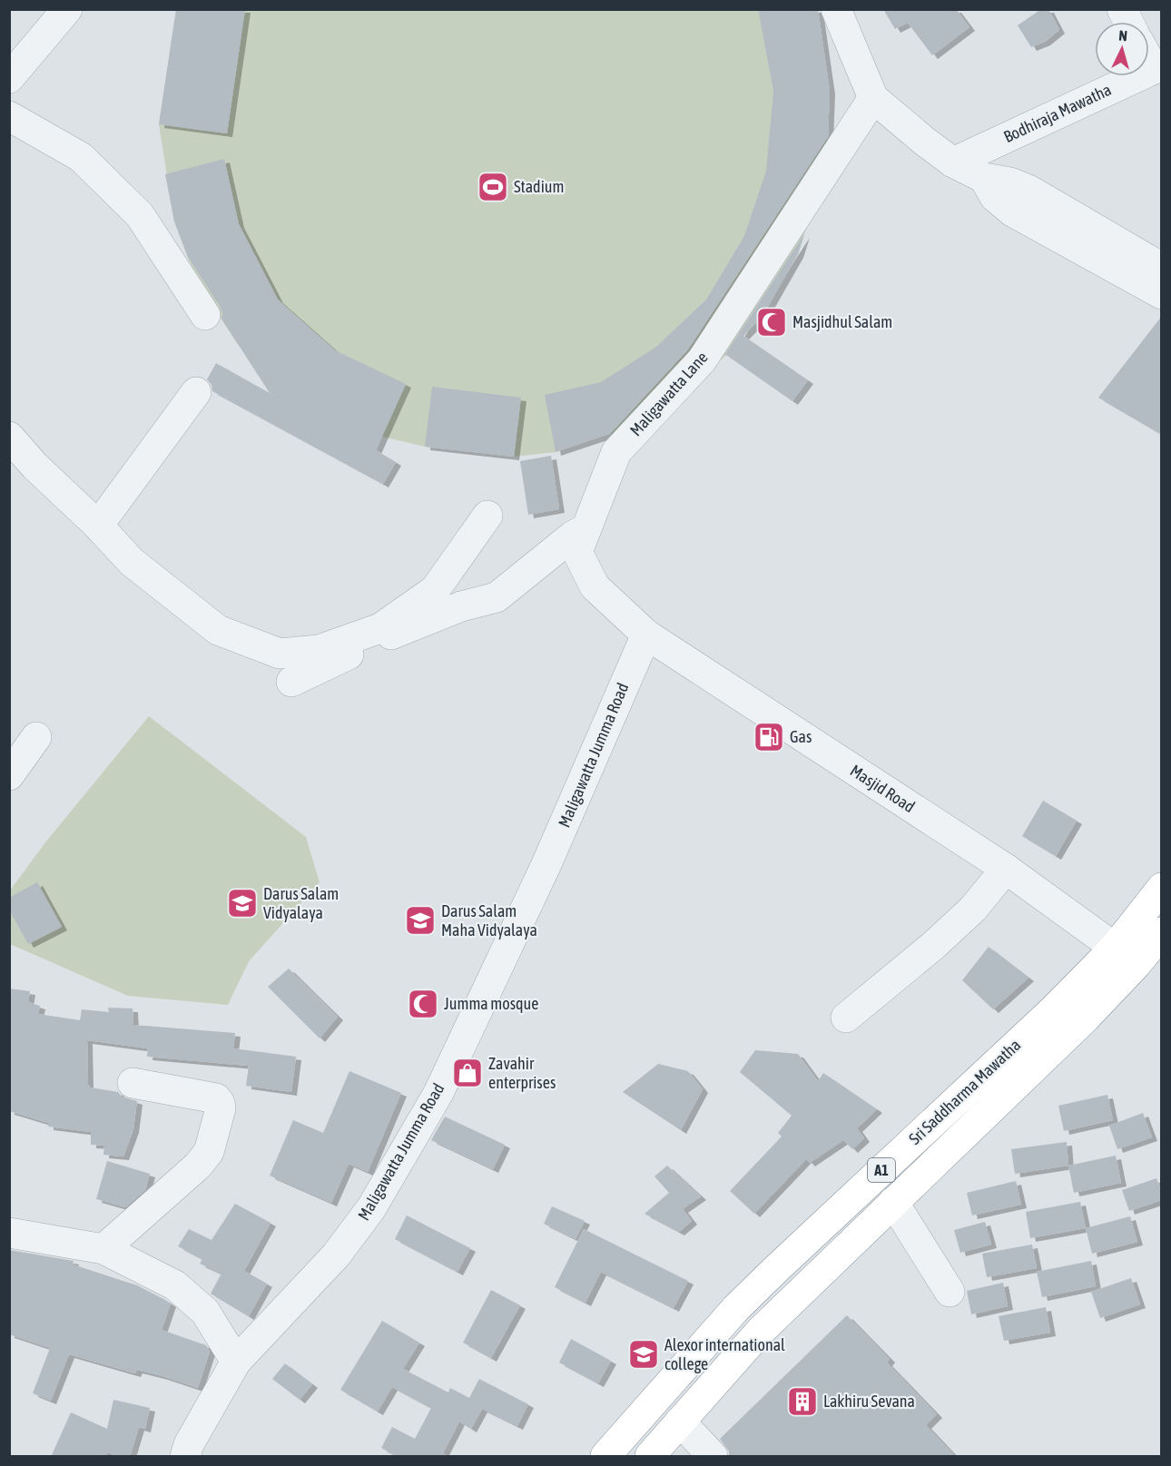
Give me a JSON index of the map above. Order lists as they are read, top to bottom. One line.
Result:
{"streets":{"highway":["Sri Saddharma Mawatha","A1"],"street":["Bodhiraja Mawatha","Maligawatta Lane","Maligawatta Jumma Road","Masjid Road"]},"crossings":[["Maligawatta Lane","Maligawatta Jumma Road"],["Maligawatta Lane","Masjid Road"],["Maligawatta Jumma Road","Masjid Road"],["Masjid Road","Sri Saddharma Mawatha"]],"places":{"sports":["Stadium"],"mosque":["Masjidhul Salam","Jumma mosque"],"fuel station":["Gas"],"school or university":["Darus Salam Vidyalaya","Darus Salam Maha Vidyalaya","Alexor international college"],"shop":["Zavahir enterprises"],"building":["Lakhiru Sevana"]},"north":"top"}
